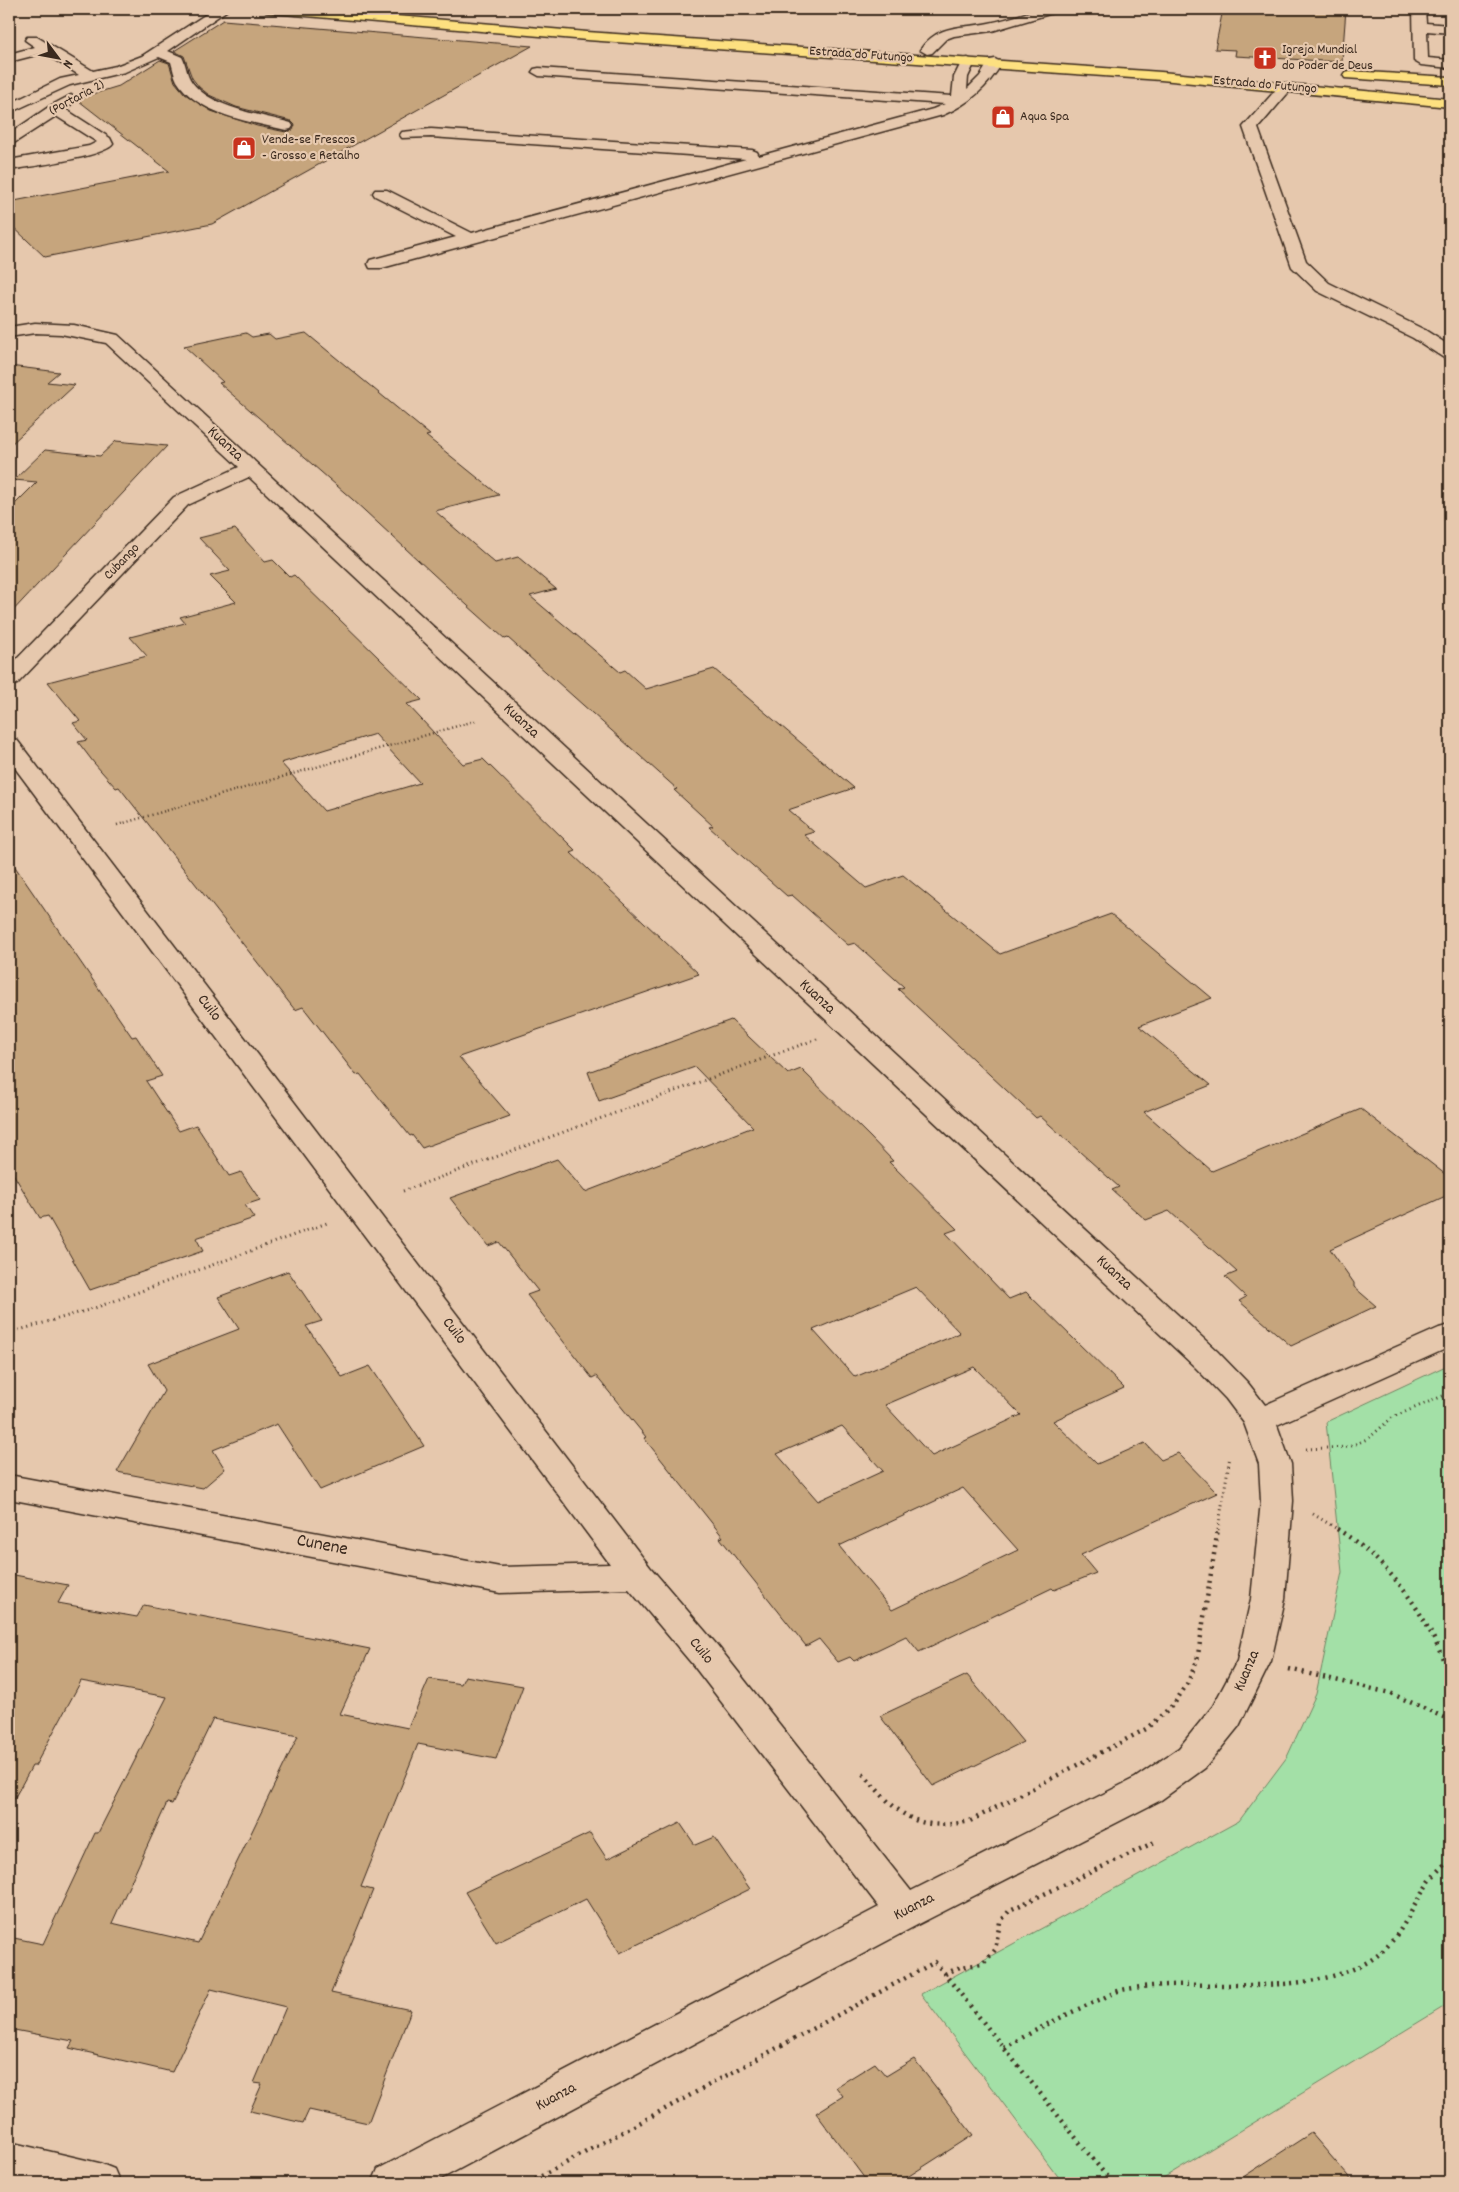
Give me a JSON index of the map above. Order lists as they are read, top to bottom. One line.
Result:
{"streets":{"highway":["Estrada do Futungo"],"street":["(Portaria 2)","Kuanza","Cubango","Cuilo","Cunene"]},"crossings":[["Kuanza","Cubango"],["Kuanza","Cuilo"],["Cuilo","Cunene"]],"places":{"church":["Igreja Mundial do Poder de Deus"],"shop":["Aqua Spa","Vende-se Frescos - Grosso e Retalho"]},"north":"bottom right"}
